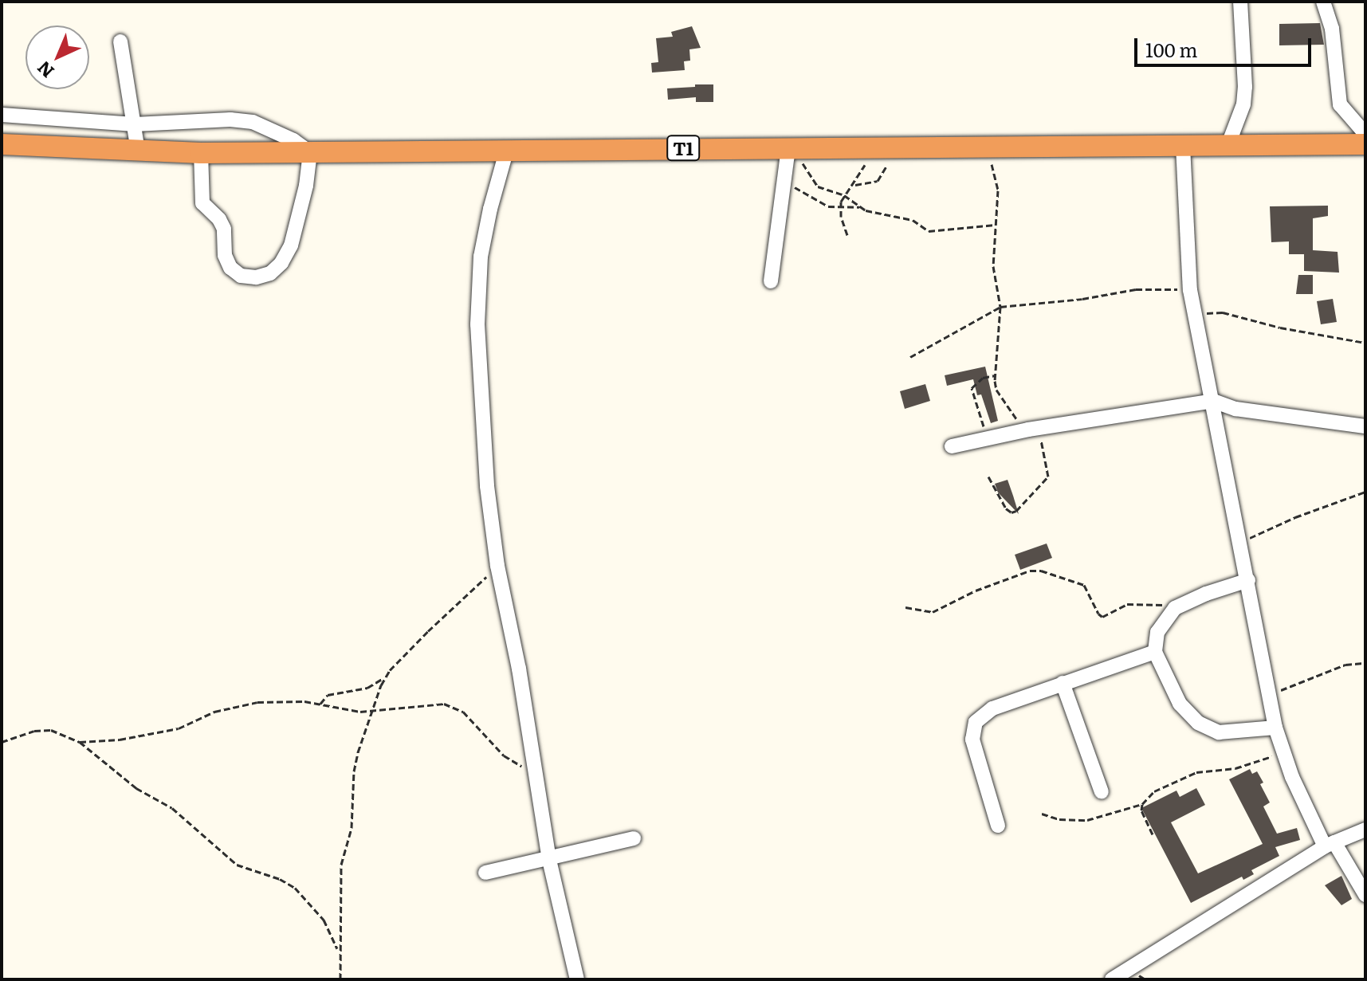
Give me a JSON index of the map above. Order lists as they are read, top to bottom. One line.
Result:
{"streets":{"highway":["T1"]},"scale_bar":"100 m","north":"bottom left"}
